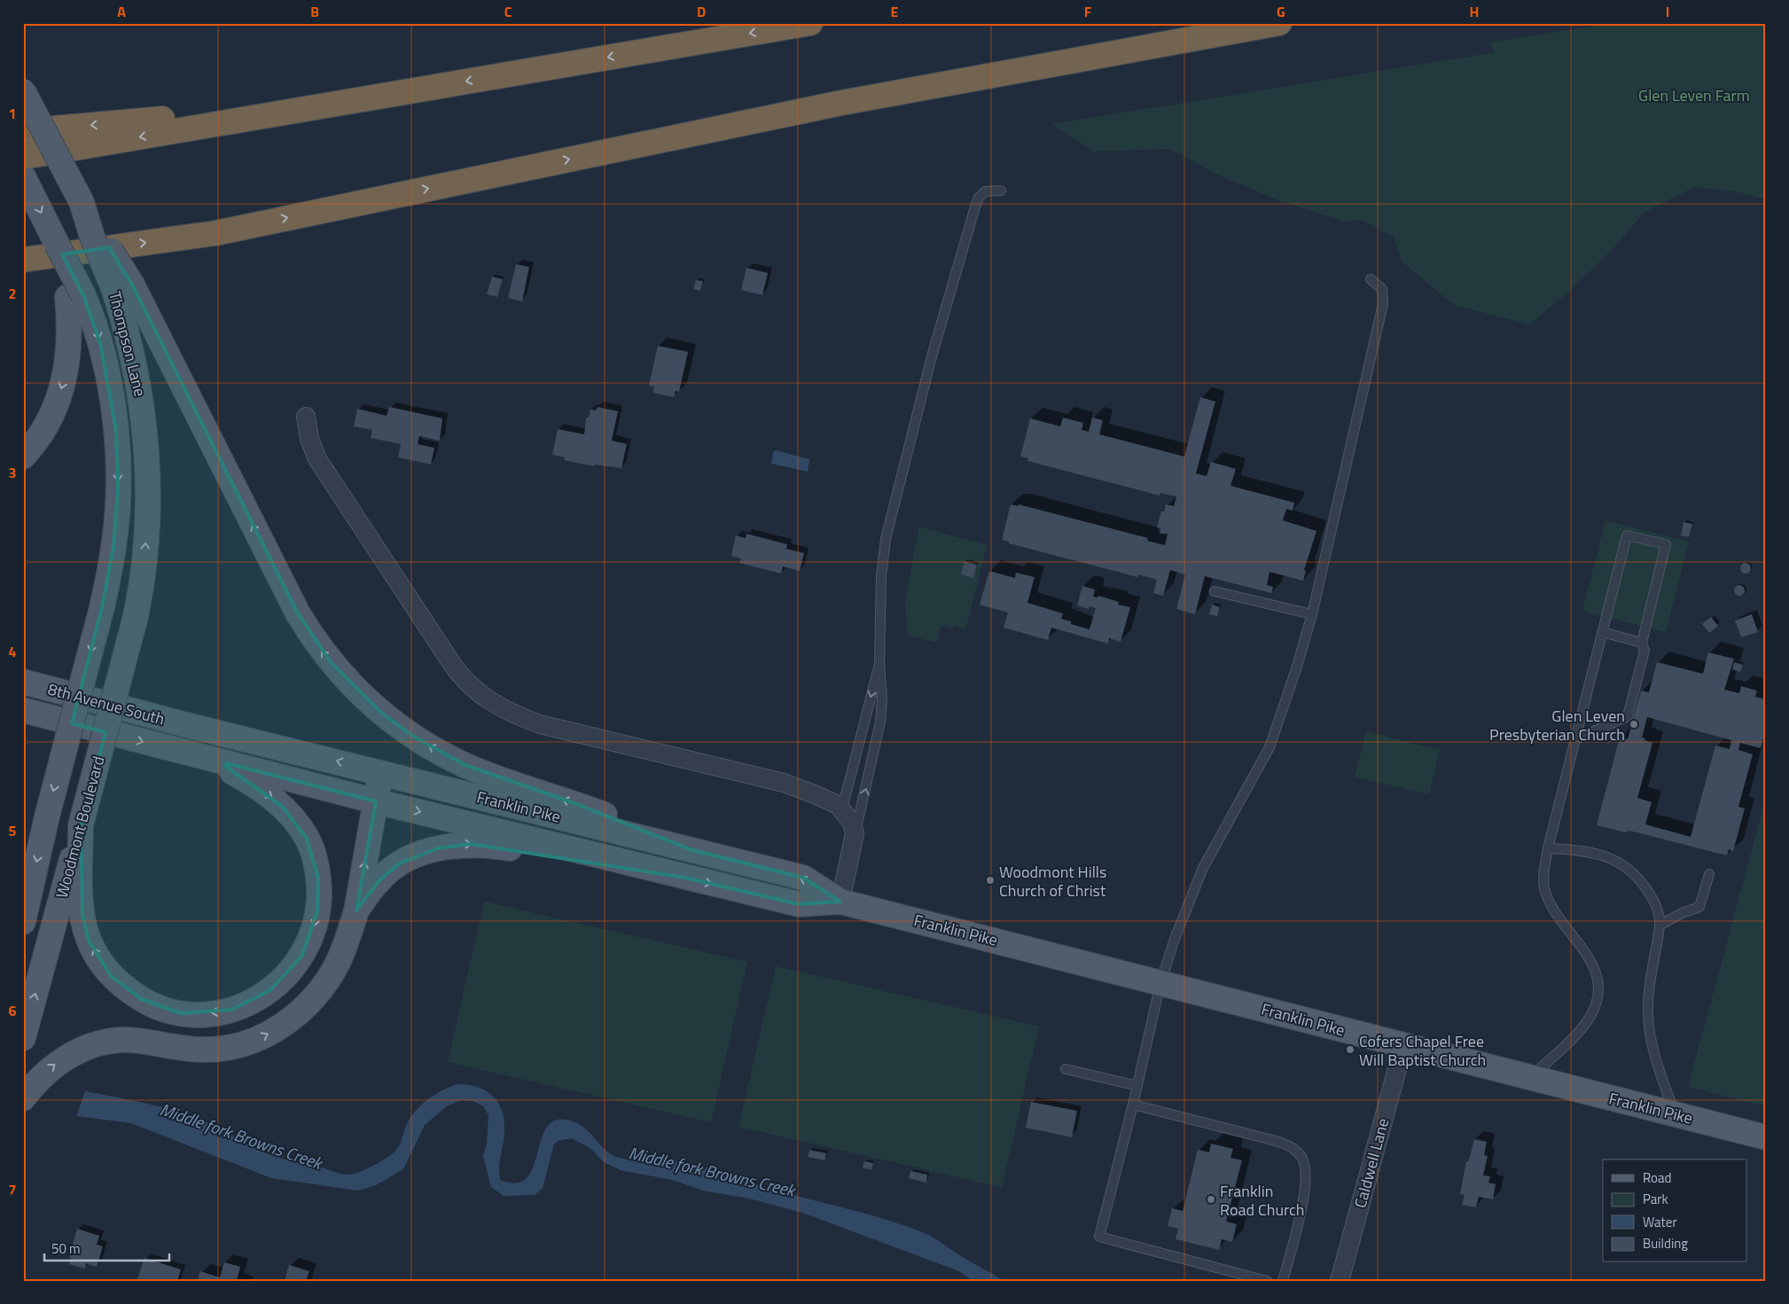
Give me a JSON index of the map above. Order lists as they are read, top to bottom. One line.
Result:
{"streets":{"main road":["Thompson Lane","8th Avenue South","Franklin Pike","Woodmont Boulevard"],"street":["Caldwell Lane"]},"crossings":[["Thompson Lane","Woodmont Boulevard"],["8th Avenue South","Franklin Pike"],["Franklin Pike","Caldwell Lane"]],"water":["Middle fork Browns Creek"],"parks":["Glen Leven Farm"],"places":["Glen Leven Presbyterian Church","Woodmont Hills Church of Christ","Cofers Chapel Free Will Baptist Church","Franklin Road Church"],"legend":["Road","Park","Water","Building"],"scale_bar":"50 m","grid":{"columns":["A","B","C","D","E","F","G","H","I"],"rows":["1","2","3","4","5","6","7"]}}
